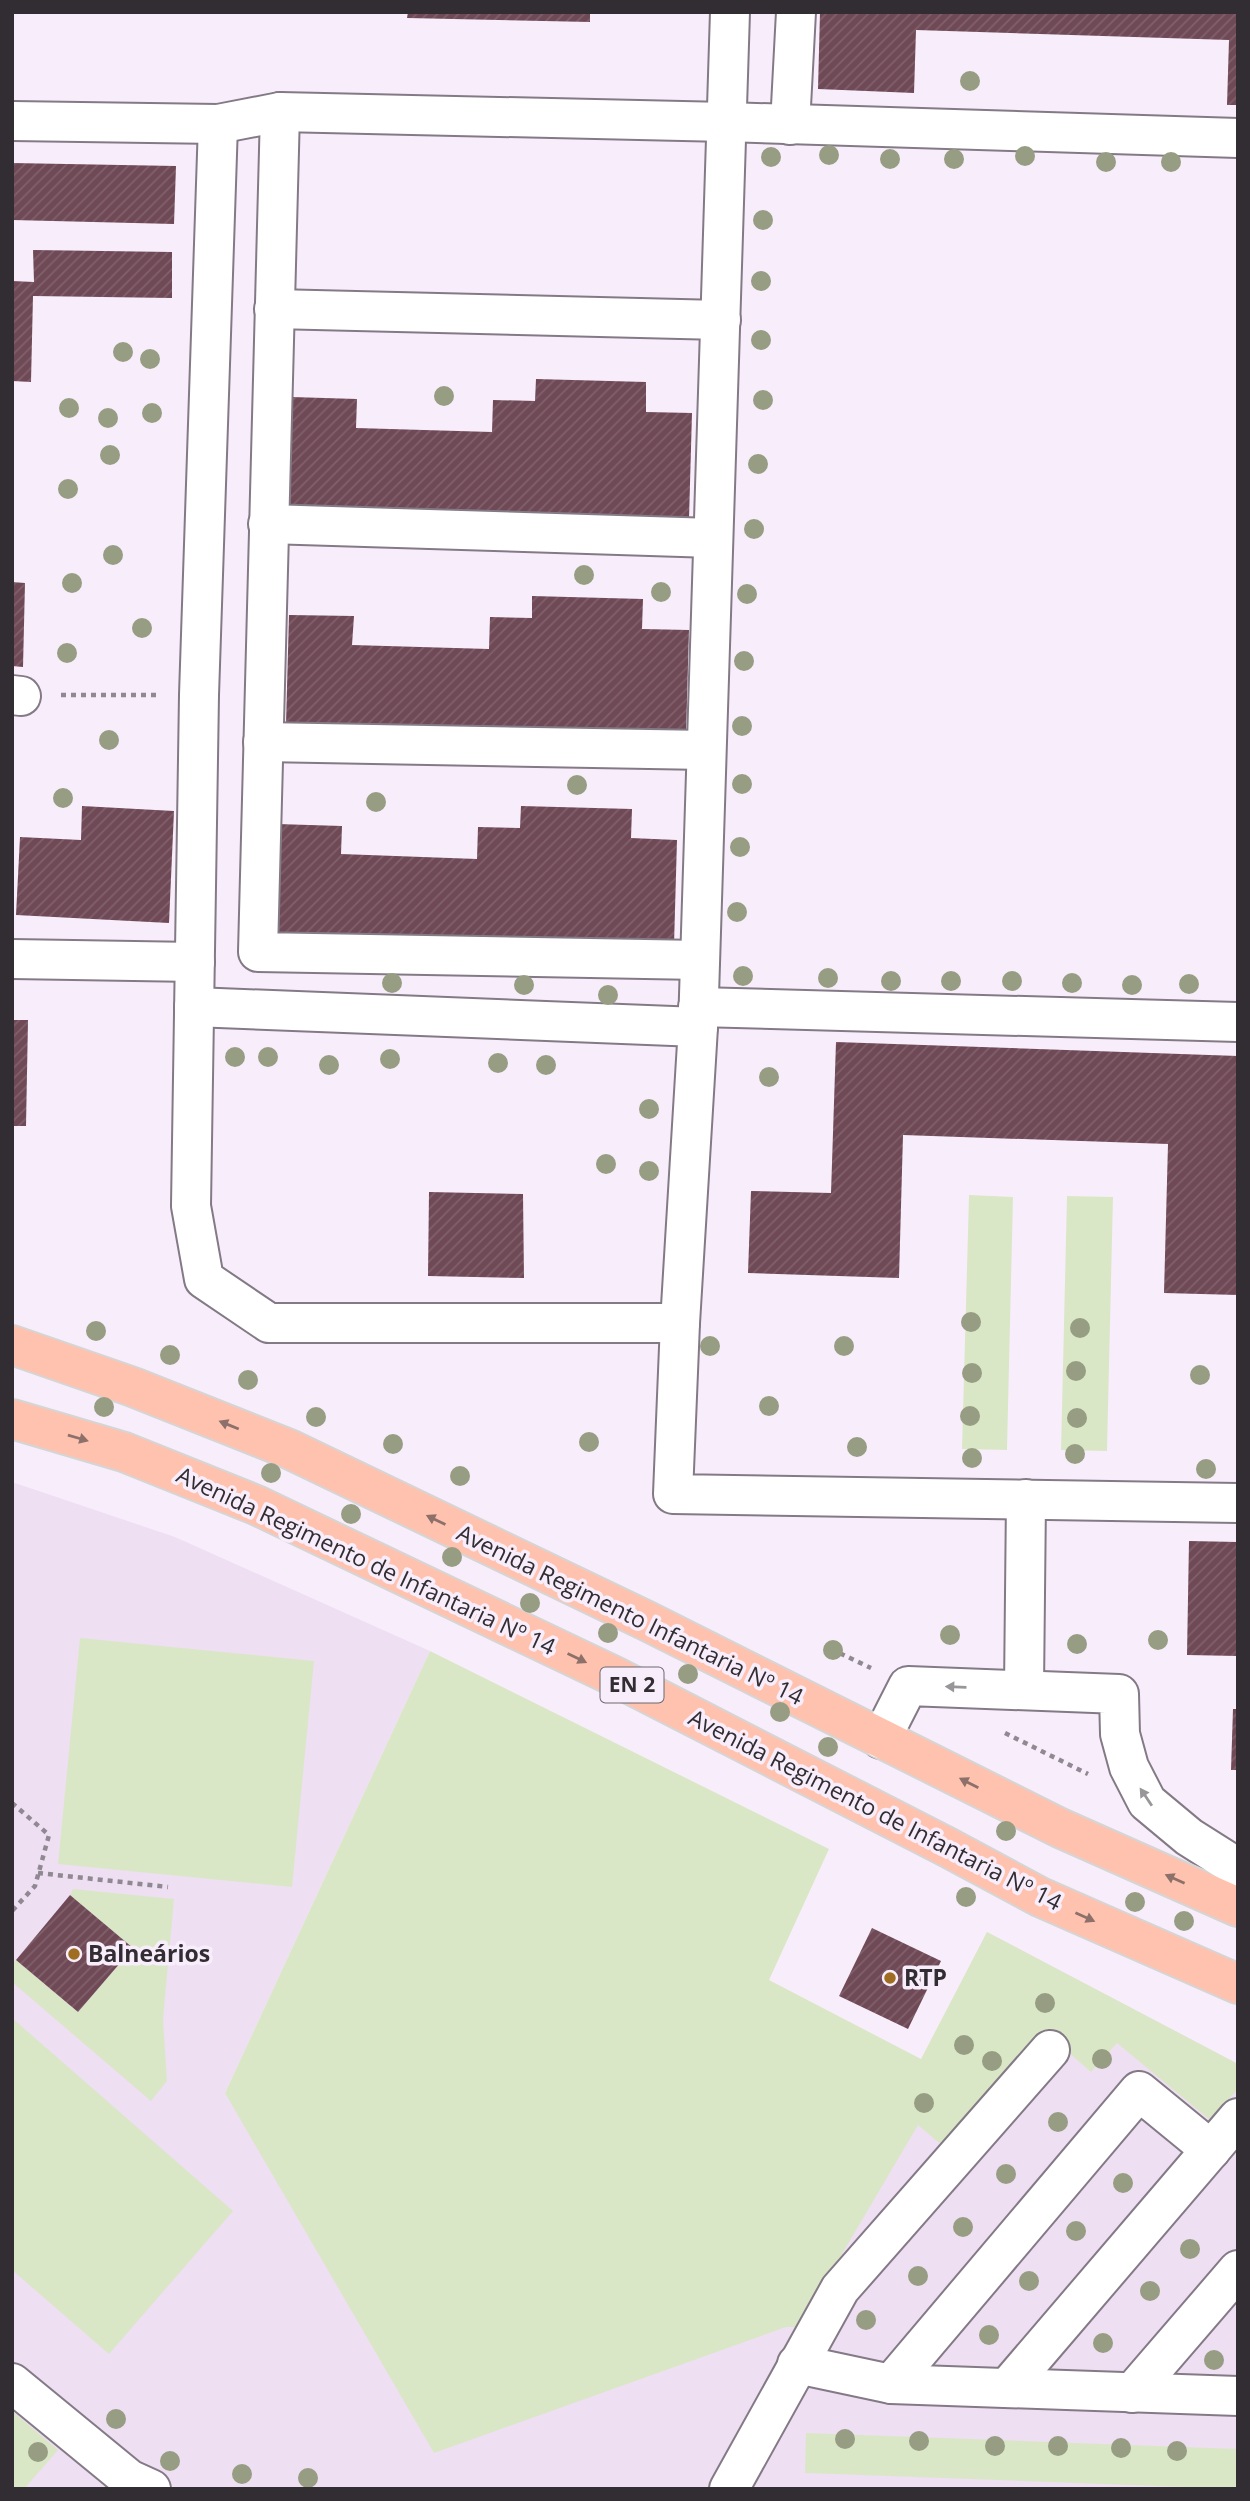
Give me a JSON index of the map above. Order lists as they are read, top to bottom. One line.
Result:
{"streets":{"main road":["Avenida Regimento de Infantaria Nº 14","Avenida Regimento Infantaria Nº 14","EN 2"]},"one_way":["Avenida Regimento de Infantaria Nº 14","Avenida Regimento Infantaria Nº 14"],"places":["Balneários","RTP"]}
